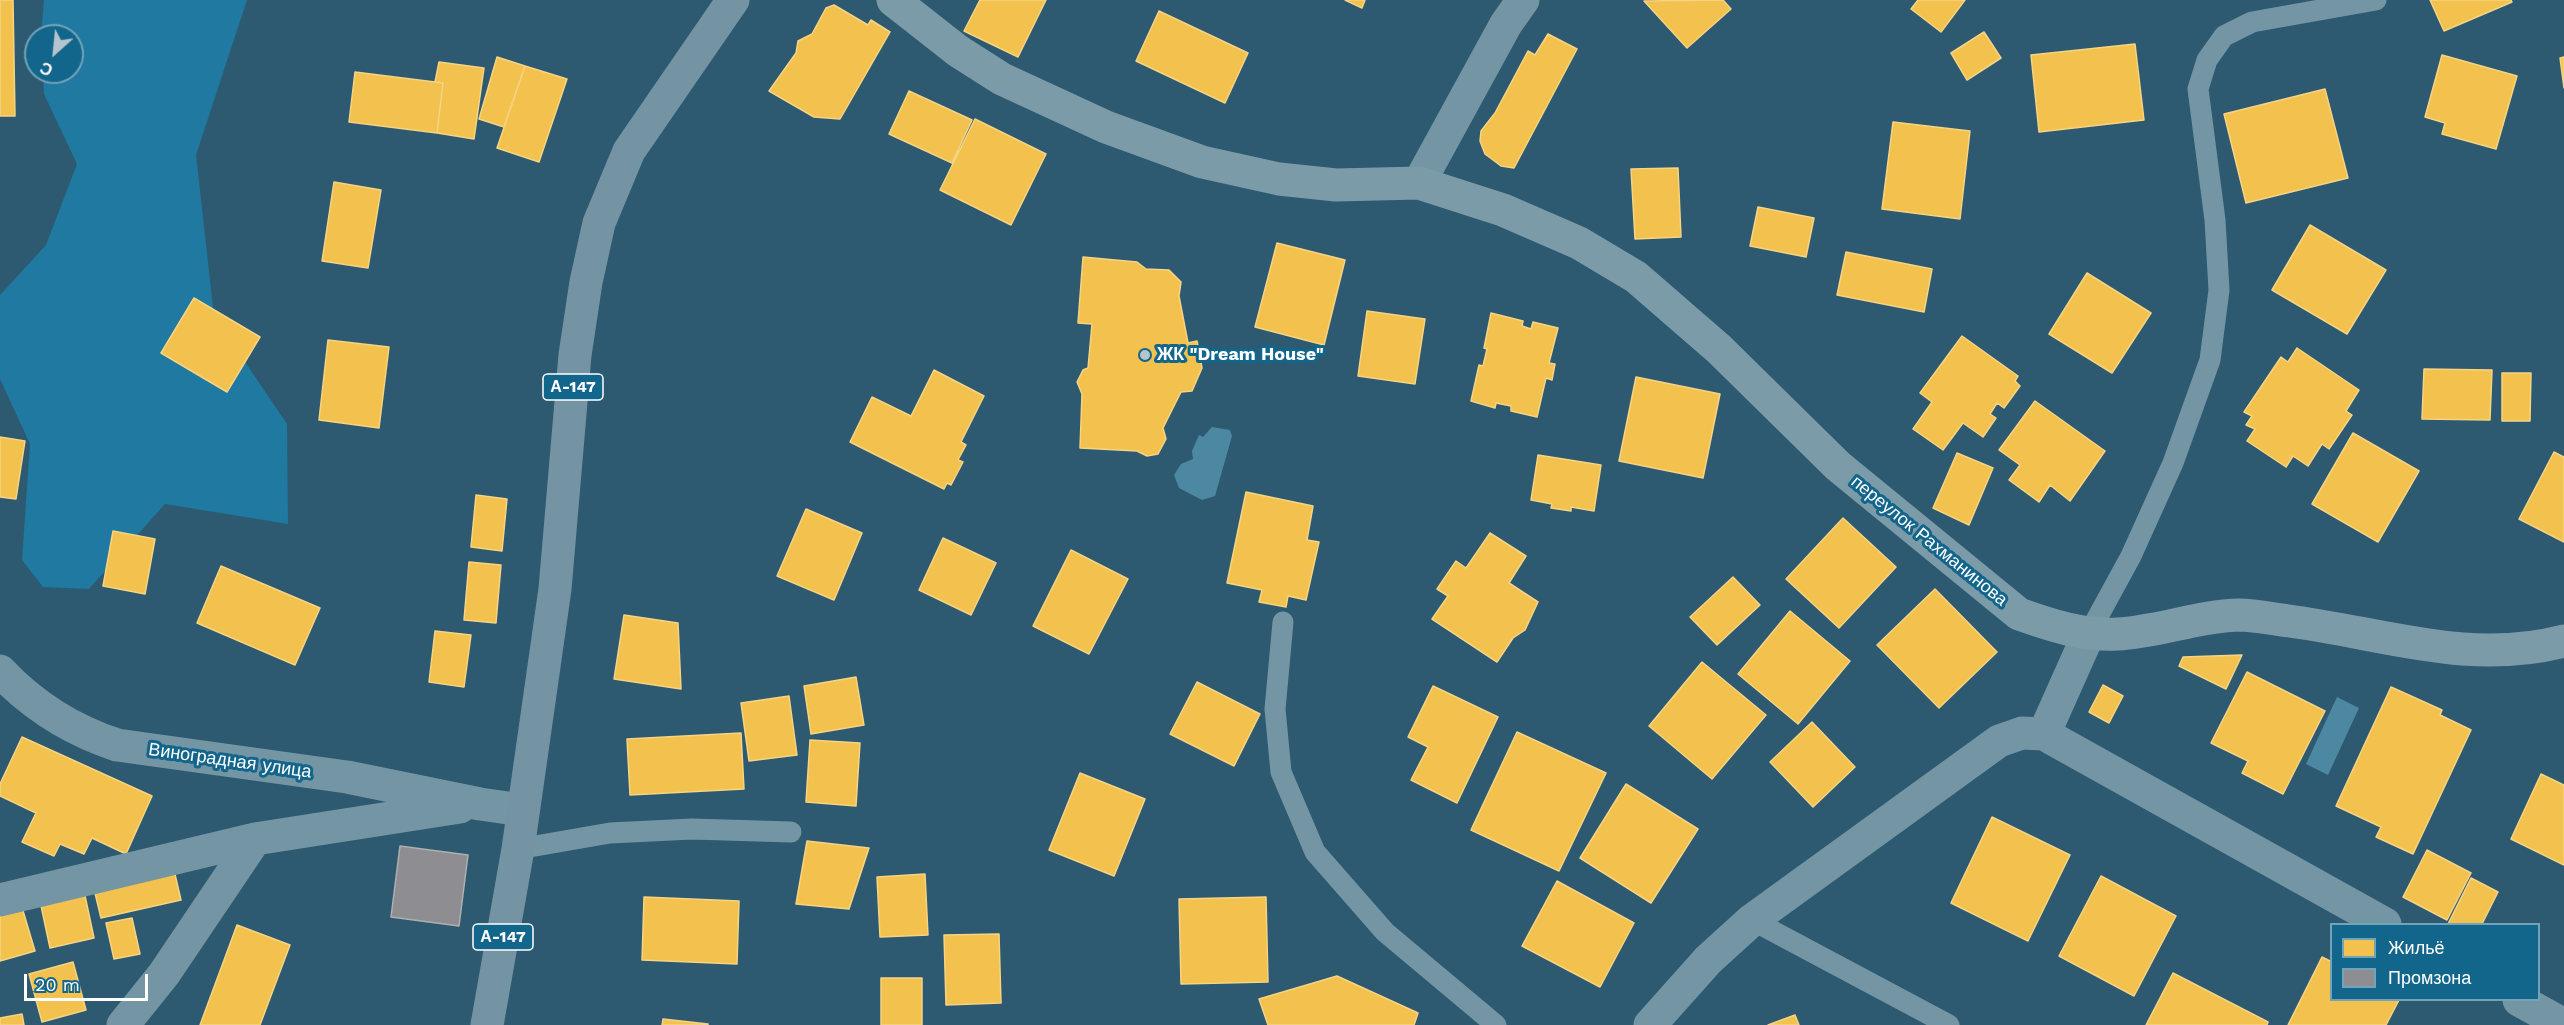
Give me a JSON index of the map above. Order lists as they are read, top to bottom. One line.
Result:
{"streets":{"main road":["А-147"],"street":["переулок Рахманинова","Виноградная улица"]},"crossings":[["А-147","Виноградная улица"]],"places":["ЖК \"Dream House\""],"legend":["Жильё","Промзона"],"scale_bar":"20 m","north":"bottom left"}
